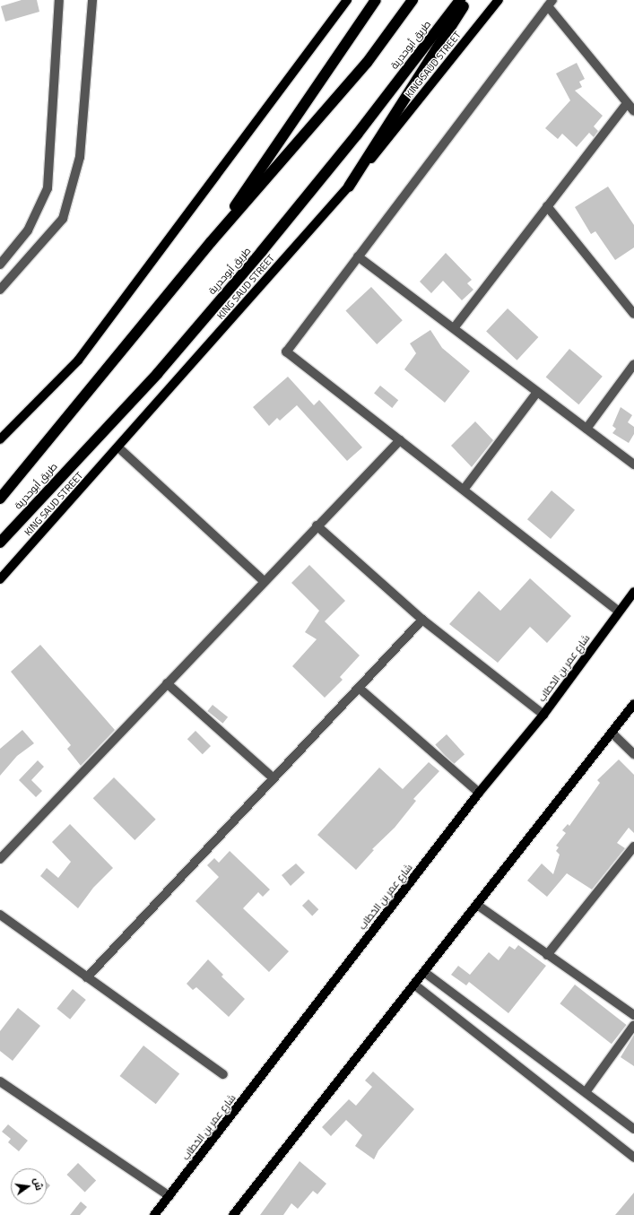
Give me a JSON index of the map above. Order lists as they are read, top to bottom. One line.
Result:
{"streets":{"highway":["طريق أبوحدرية"],"main road":["KING SAUD STREET","شارع عمر بن الخطاب"]},"north":"right"}
